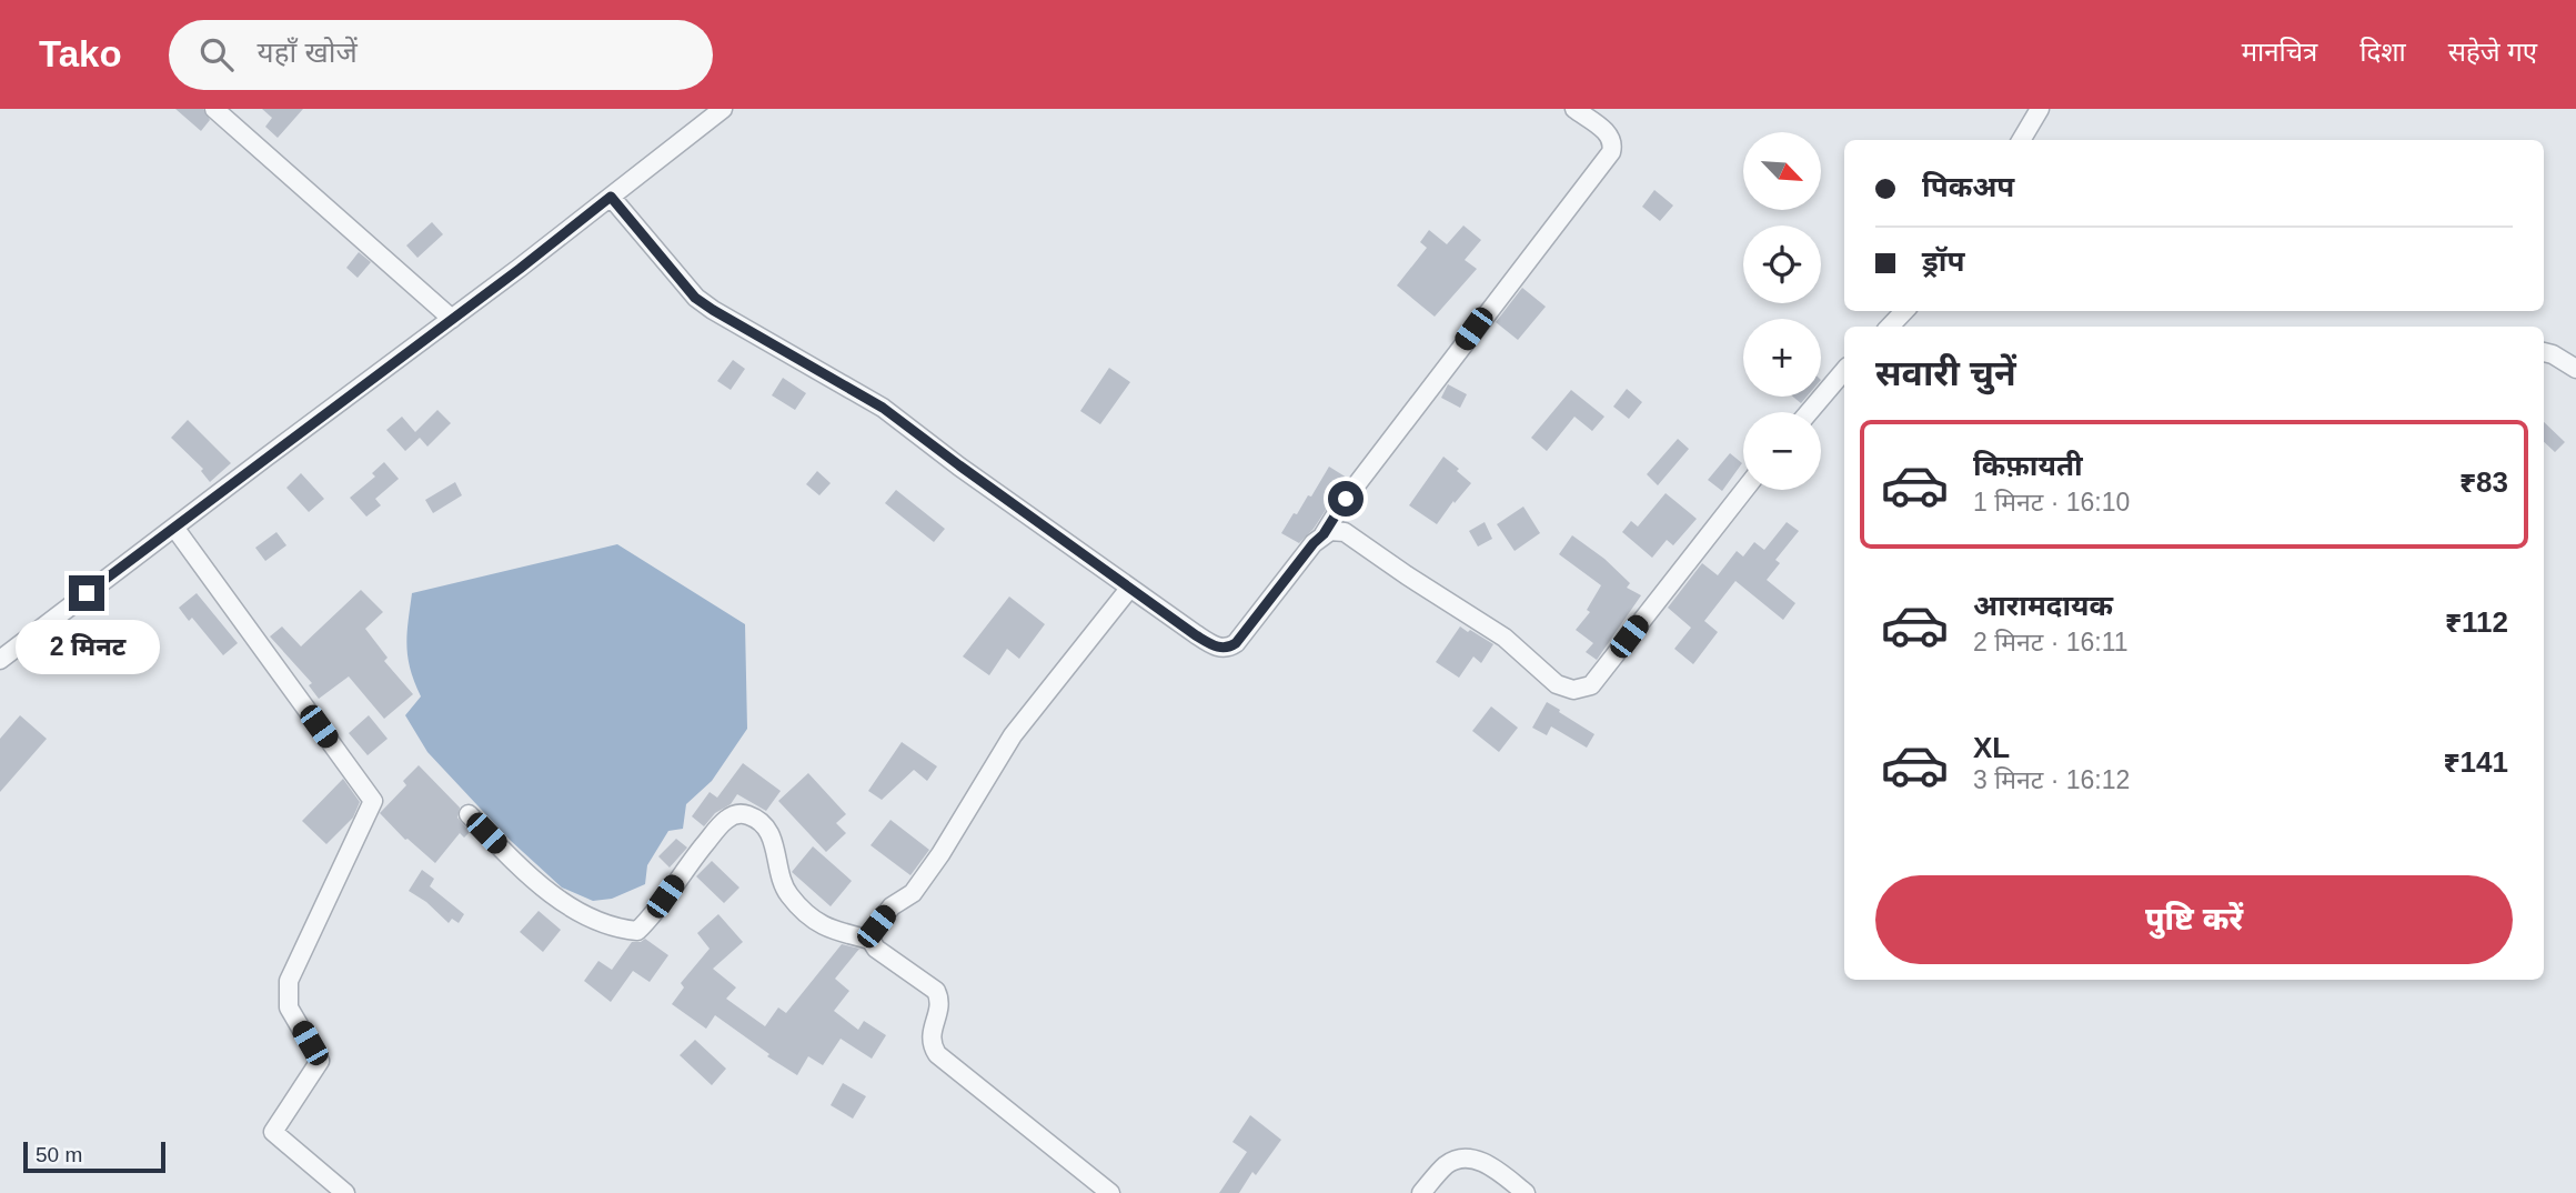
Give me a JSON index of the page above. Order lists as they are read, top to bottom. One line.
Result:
{"scale_bar":"50 m","north":"bottom right","page":{"header":"Tako","search":"यहाँ खोजें","nav":["मानचित्र","दिशा","सहेजे गए"],"map_buttons":["+","−"],"banner":["पिकअप","ड्रॉप"],"heading":"सवारी चुनें","list":[{"name":"किफ़ायती","note":"1 मिनट · 16:10","value":"₹83"},{"name":"आरामदायक","note":"2 मिनट · 16:11","value":"₹112"},{"name":"XL","note":"3 मिनट · 16:12","value":"₹141"}],"bubble":"2 मिनट","buttons":"पुष्टि करें","scale":"50 m"}}
